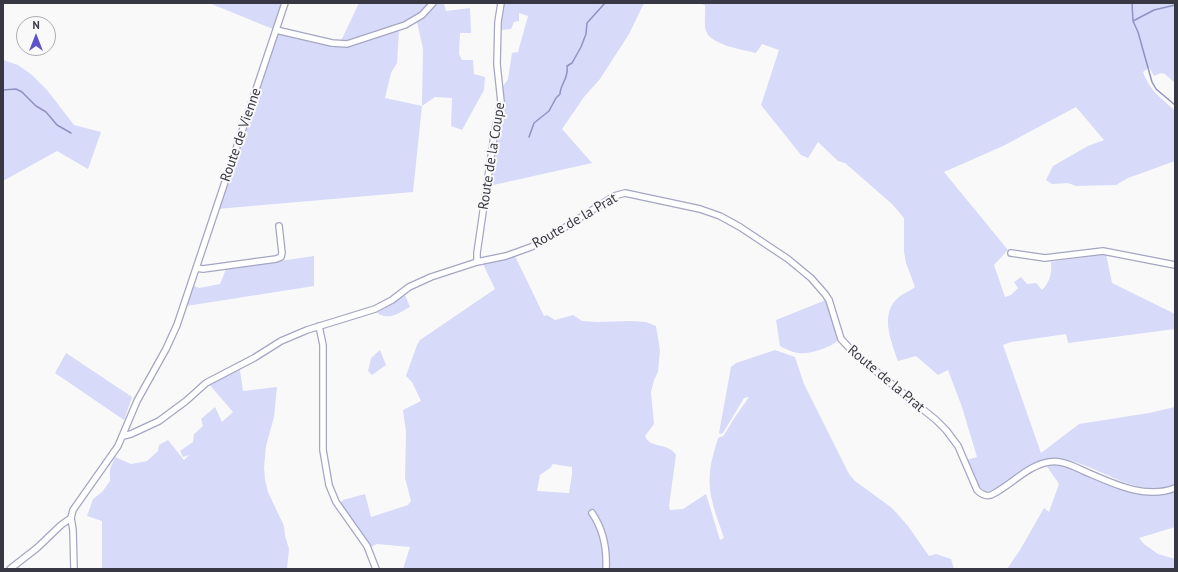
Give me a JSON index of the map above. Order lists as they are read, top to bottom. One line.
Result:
{"streets":{"street":["Route de Vienne","Route de la Coupe","Route de la Prat"]},"crossings":[["Route de Vienne","Route de la Prat"],["Route de la Coupe","Route de la Prat"]],"north":"top"}
